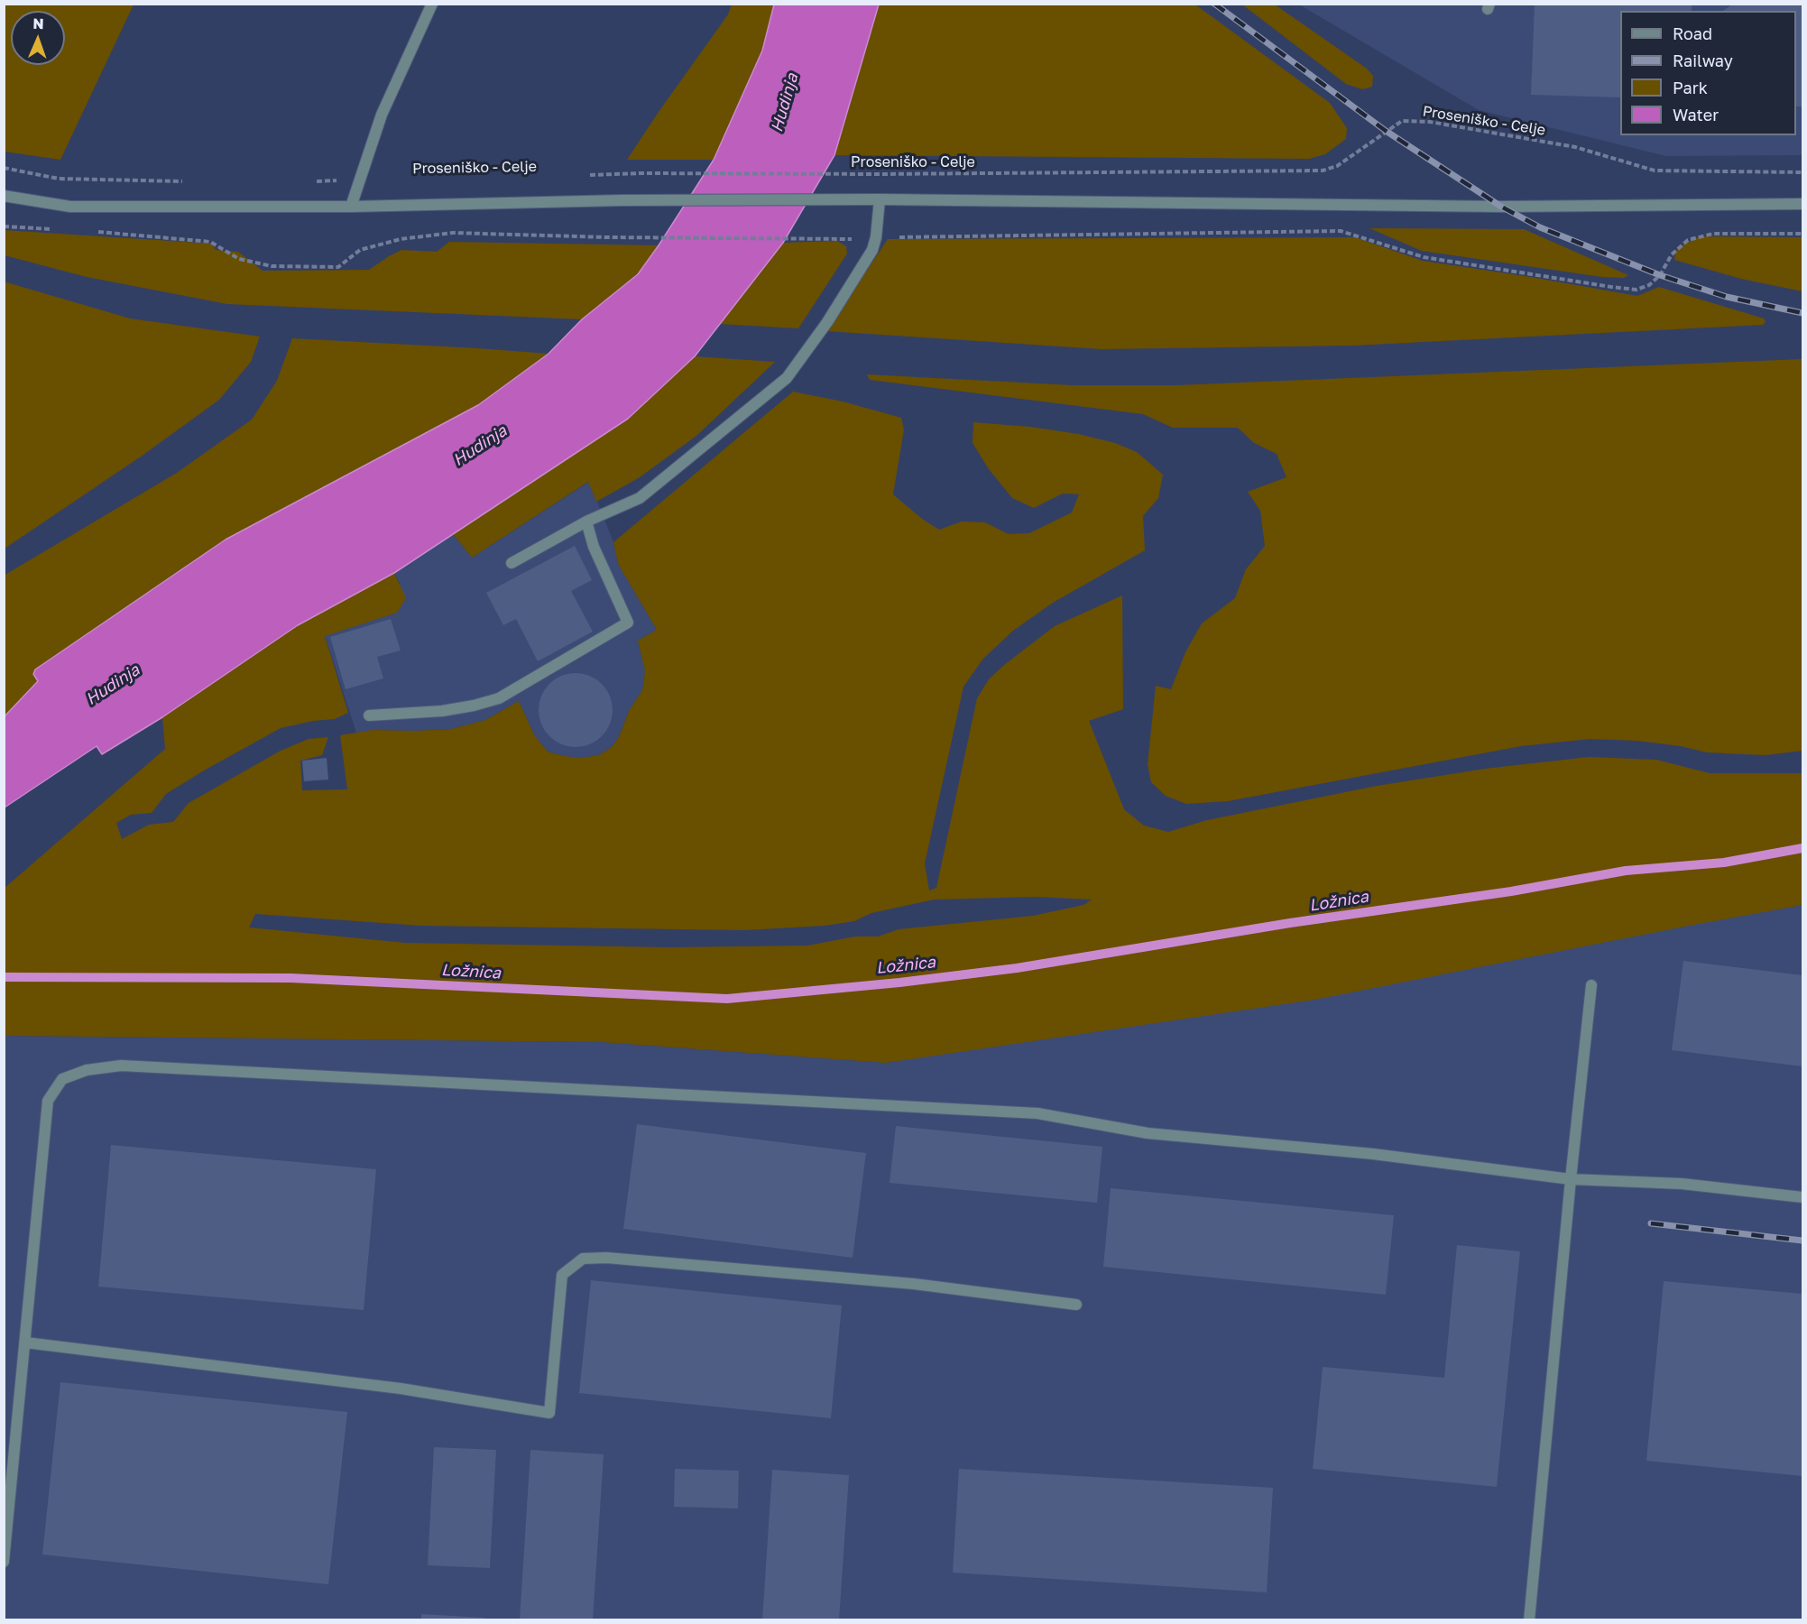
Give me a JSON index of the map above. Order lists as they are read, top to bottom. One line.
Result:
{"streets":{"path":["Proseniško - Celje"]},"water":["Hudinja","Ložnica"],"legend":["Road","Railway","Park","Water"],"north":"top"}
